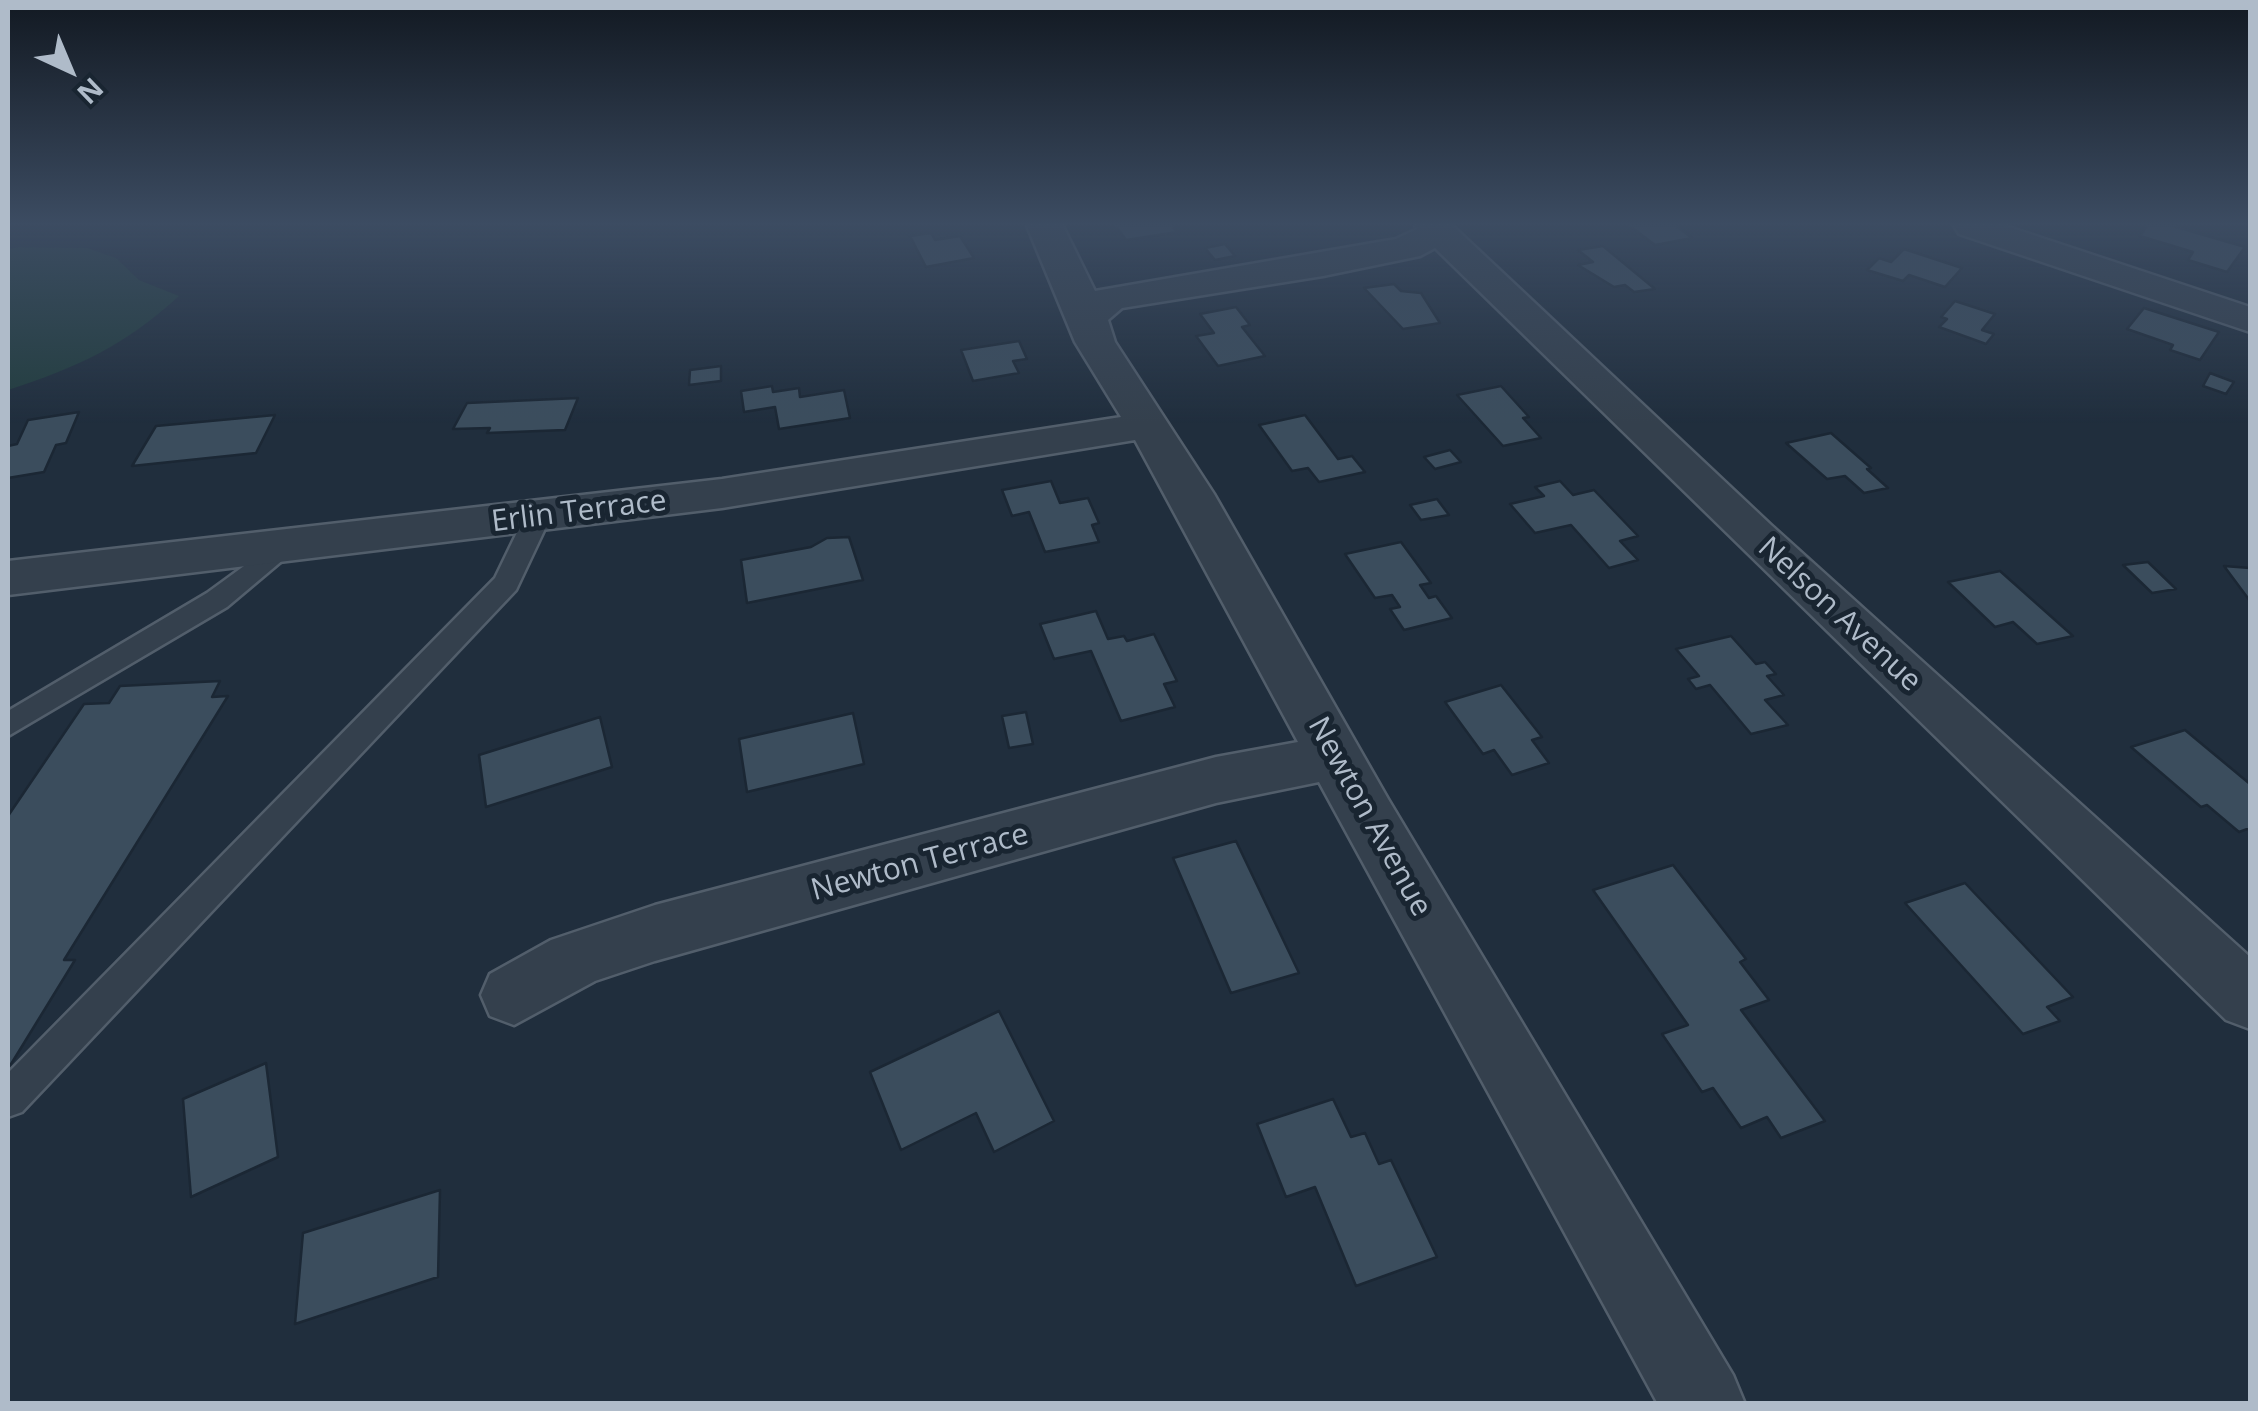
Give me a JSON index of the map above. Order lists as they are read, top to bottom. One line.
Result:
{"streets":{"street":["Erlin Terrace","Nelson Avenue","Newton Avenue","Newton Terrace"]},"crossings":[["Erlin Terrace","Newton Avenue"],["Newton Avenue","Newton Terrace"]],"north":"bottom right"}
